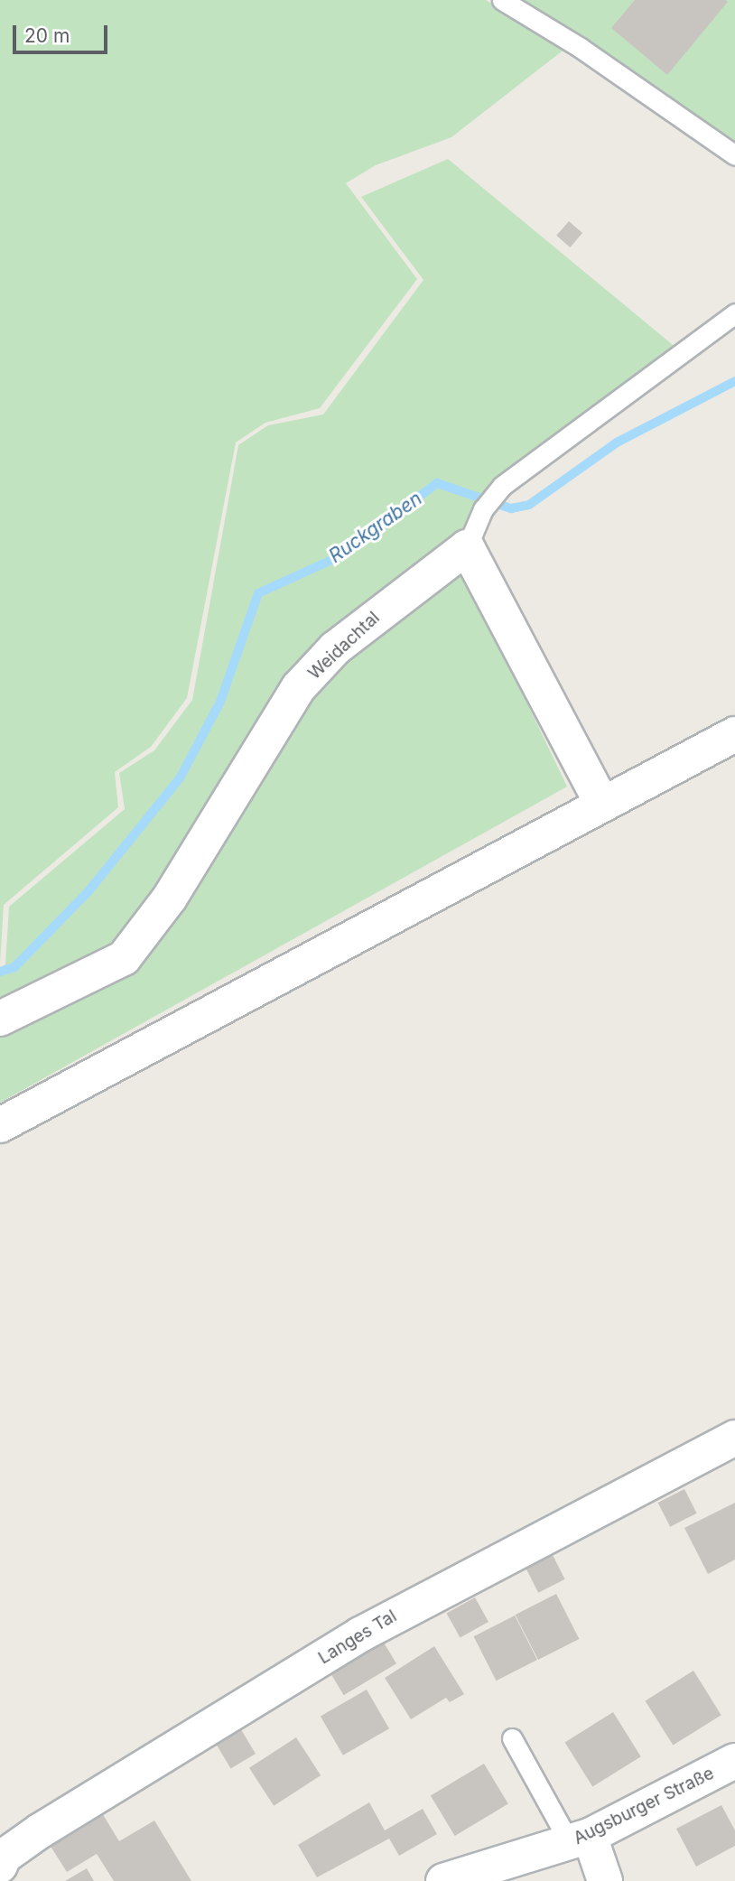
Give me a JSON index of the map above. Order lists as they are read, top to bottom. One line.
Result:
{"streets":{"street":["Weidachtal","Langes Tal","Augsburger Straße"]},"water":["Ruckgraben"],"scale_bar":"20 m"}
